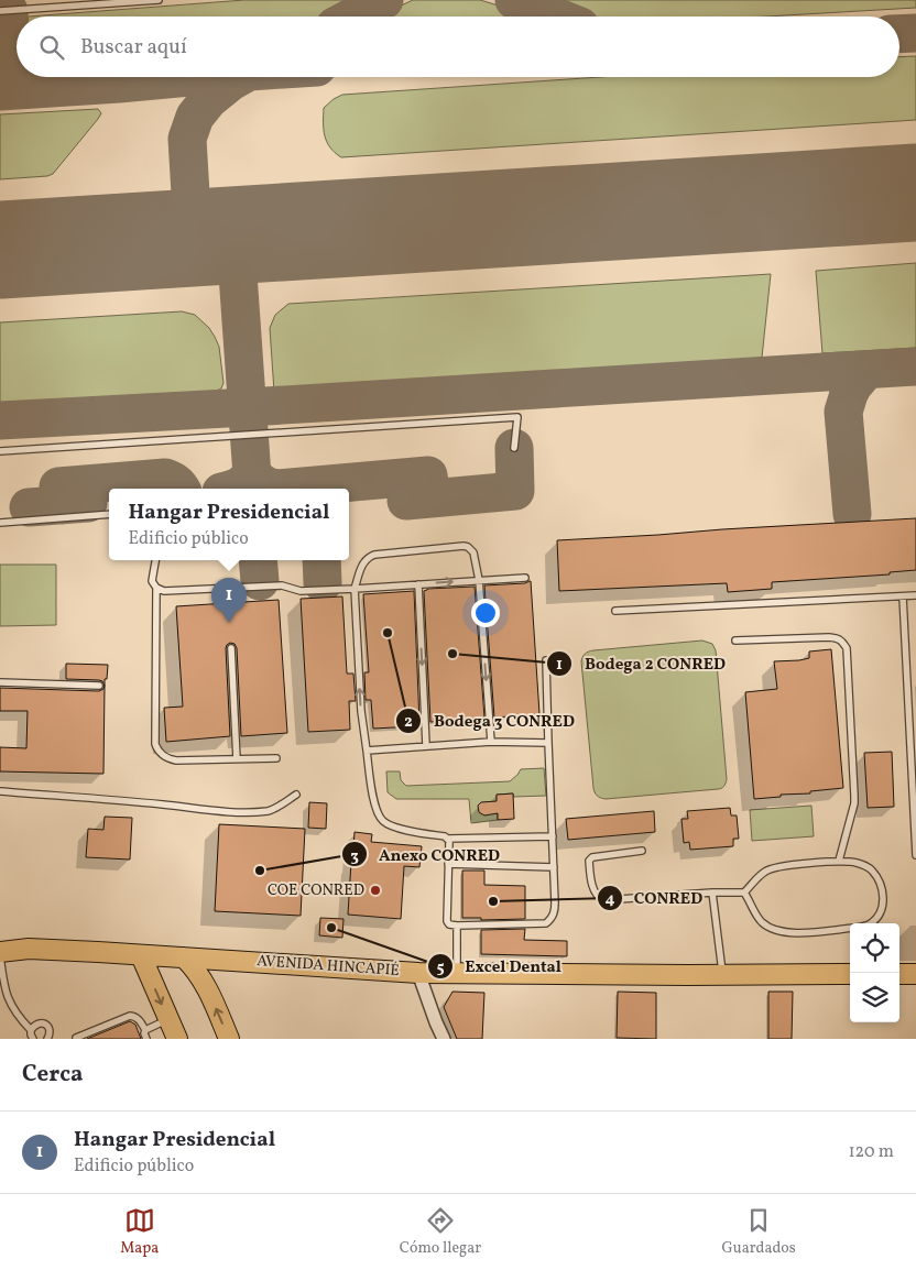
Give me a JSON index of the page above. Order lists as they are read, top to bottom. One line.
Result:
{"streets":{"main road":["AVENIDA HINCAPIÉ"]},"places":["Bodega 3 CONRED","Bodega 2 CONRED","Anexo CONRED","COE CONRED","CONRED","Excel Dental"],"page":{"search":"Buscar aquí","popup":["Hangar Presidencial","Edificio público"],"pins":"1","heading":"Cerca","list":[{"mark":"1","name":"Hangar Presidencial","note":"Edificio público","value":"120 m"}],"nav":["Mapa","Cómo llegar","Guardados"]}}
